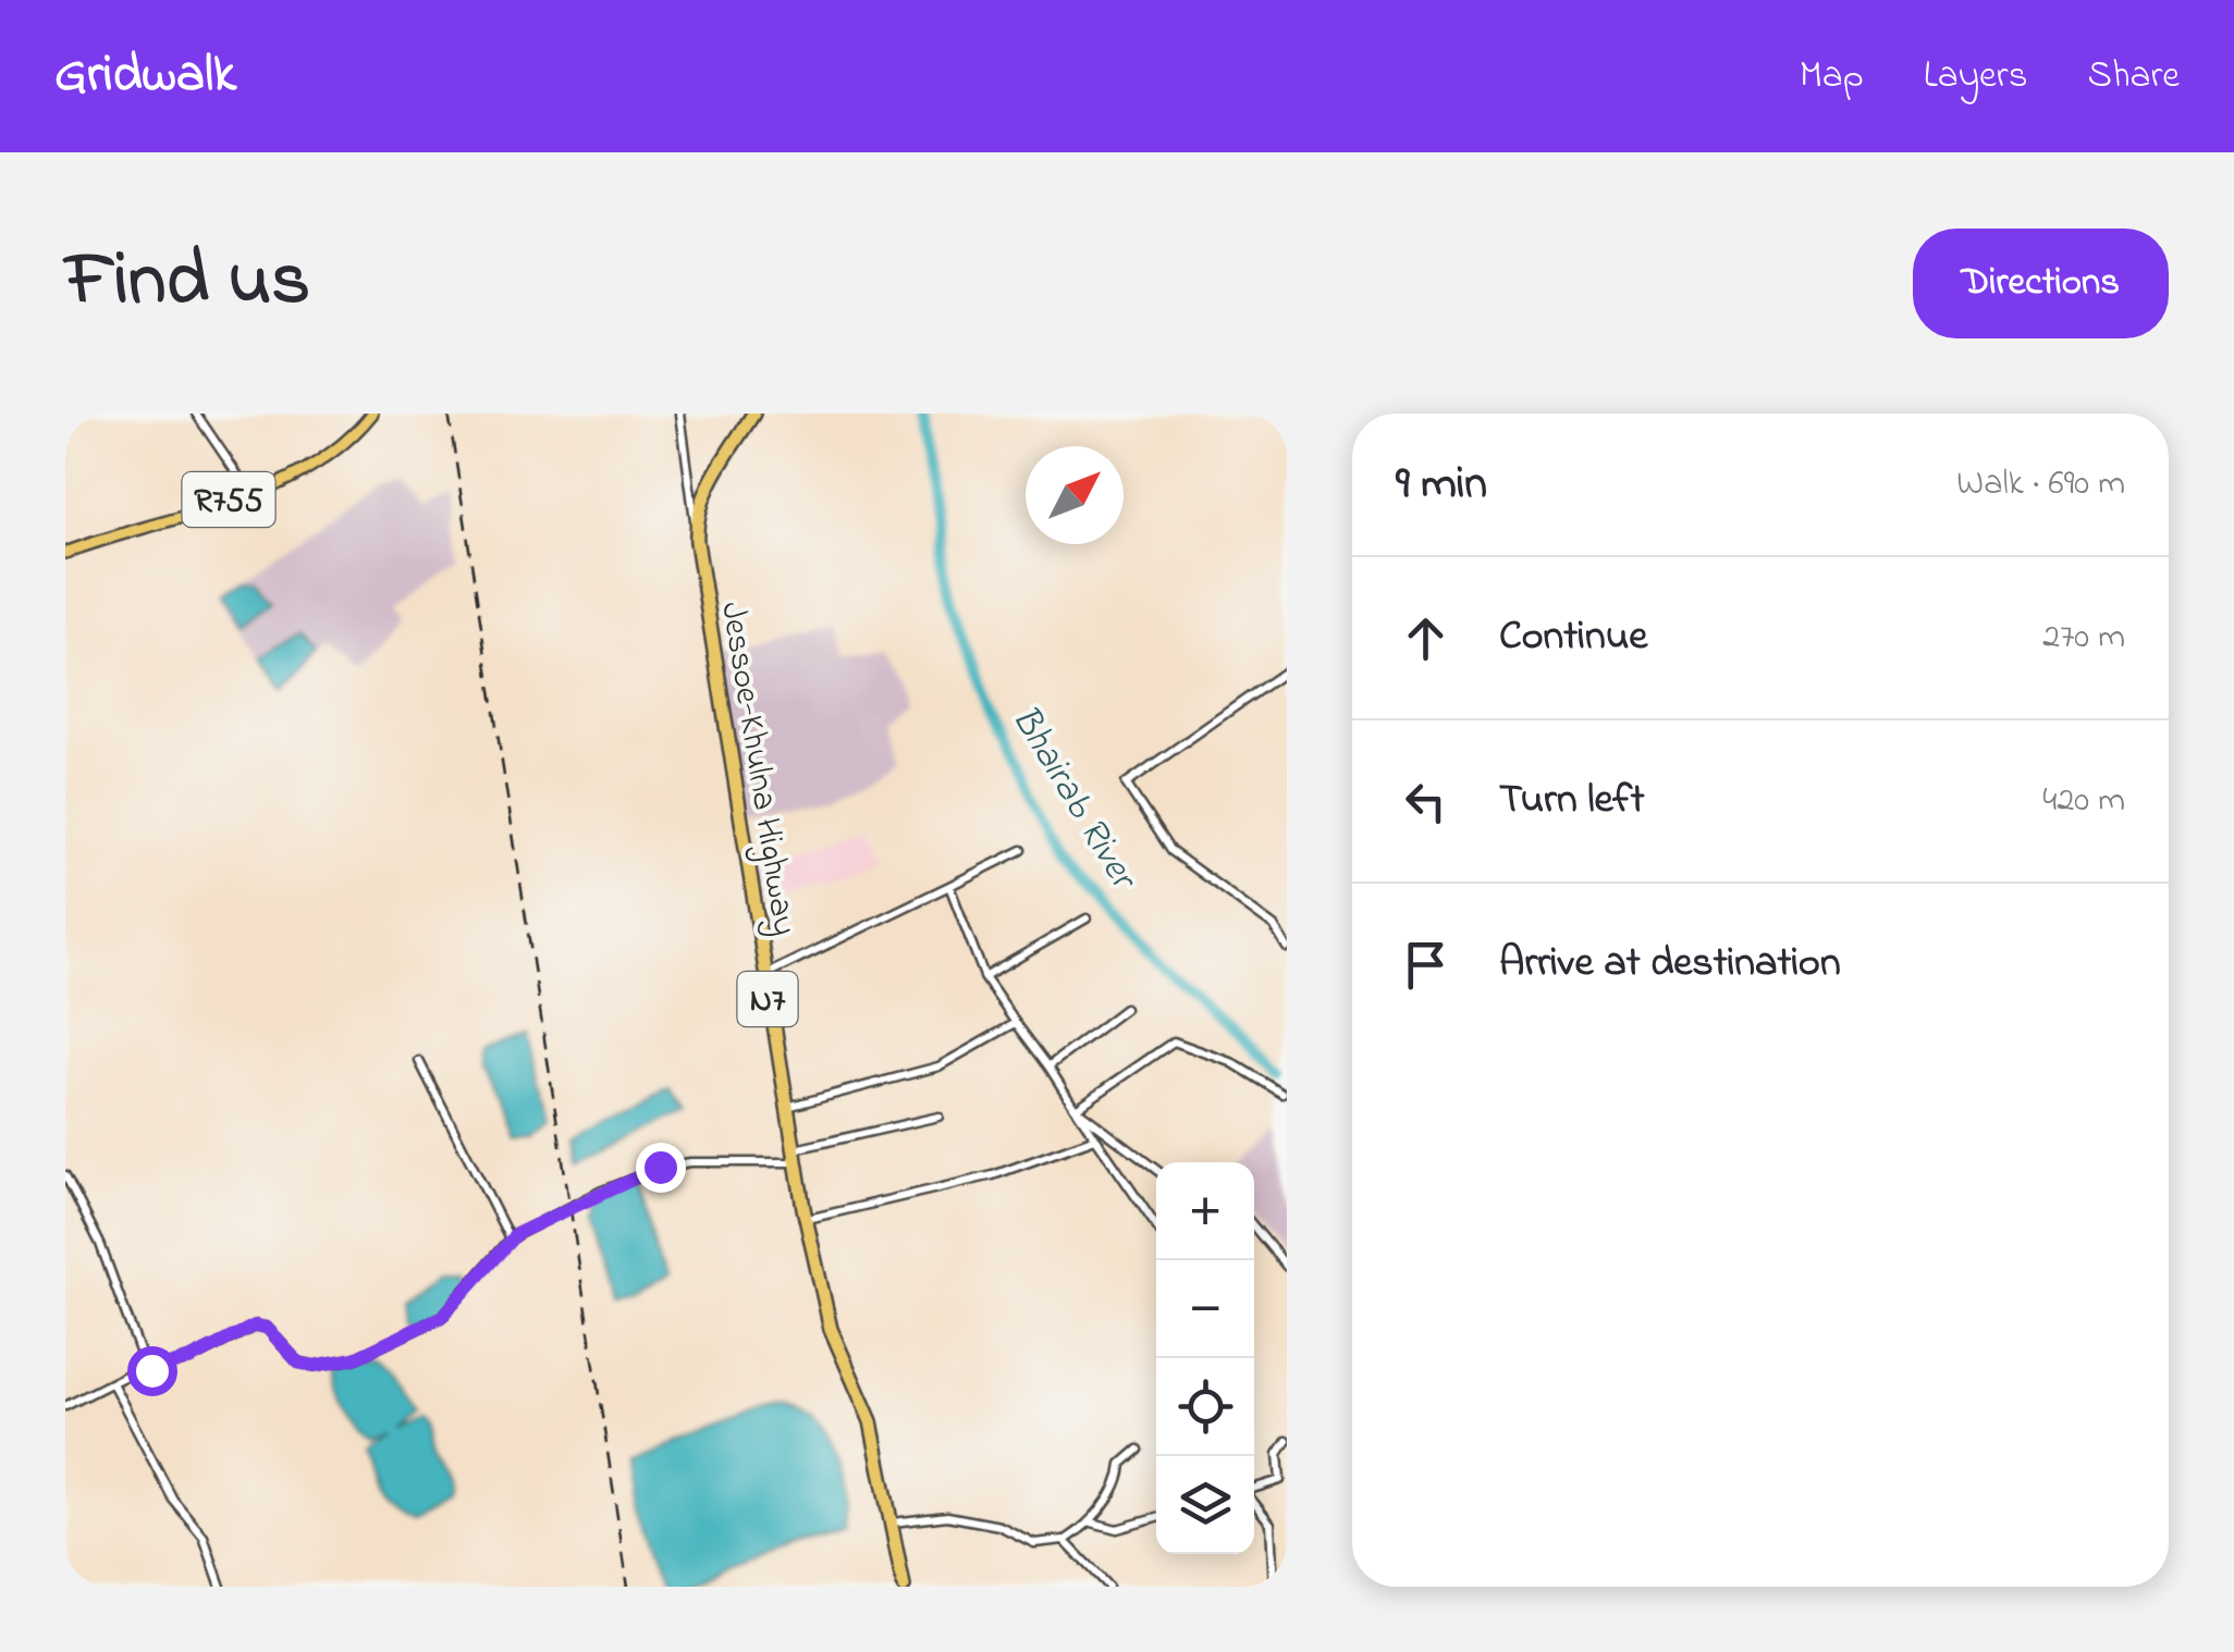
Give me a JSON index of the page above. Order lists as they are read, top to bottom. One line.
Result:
{"streets":{"highway":["Jessoe-Khulna Highway","N7"],"main road":["R755"]},"water":["Bhairab River"],"north":"top right","page":{"header":"Gridwalk","nav":["Map","Layers","Share"],"title":"Find us","buttons":"Directions","heading":["9 min","Walk · 690 m"],"list":[["Continue","270 m"],["Turn left","420 m"],"Arrive at destination"],"map_buttons":["+","−"]}}
